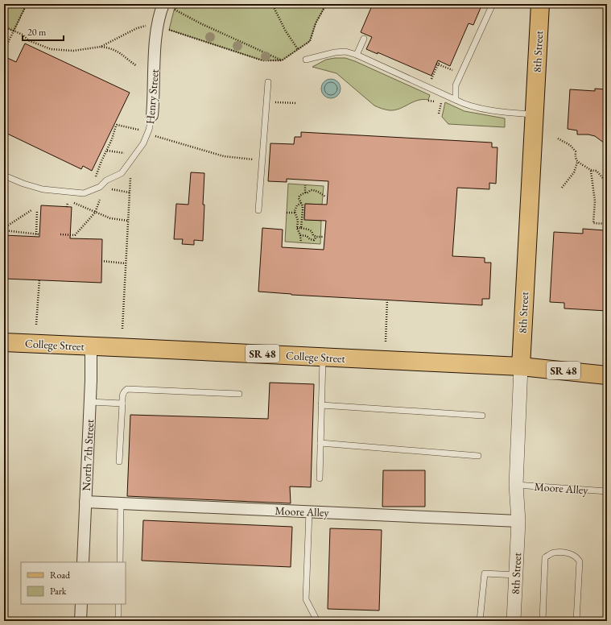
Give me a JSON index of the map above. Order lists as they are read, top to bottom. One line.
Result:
{"streets":{"main road":["8th Street","College Street","SR 48"],"street":["Henry Street","North 7th Street","Moore Alley"]},"crossings":[["8th Street","College Street"],["8th Street","Moore Alley"],["College Street","North 7th Street"],["North 7th Street","Moore Alley"]],"legend":["Road","Park"],"scale_bar":"20 m"}
